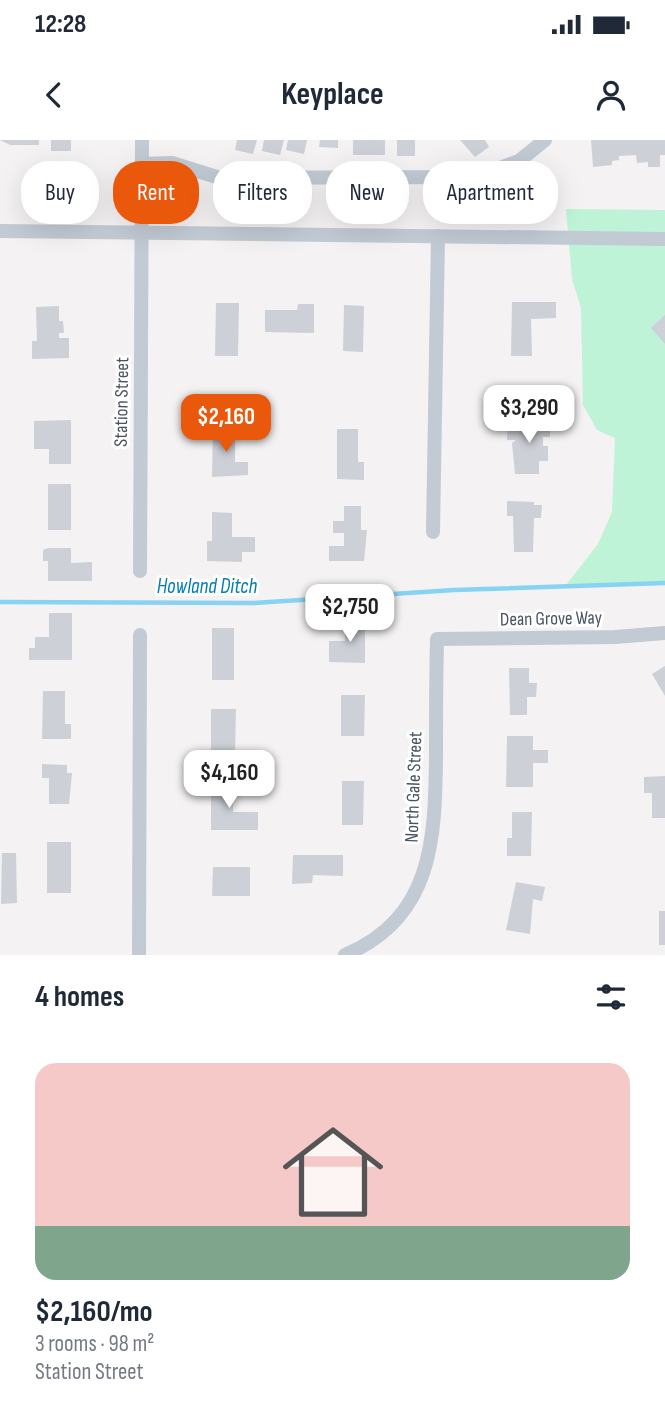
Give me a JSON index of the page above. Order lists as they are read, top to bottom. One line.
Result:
{"streets":{"street":["Station Street","Dean Grove Way","North Gale Street"]},"crossings":[["Dean Grove Way","North Gale Street"]],"water":["Howland Ditch"],"page":{"status":"12:28","header":"Keyplace","chip":["Buy","Rent","Filters","New","Apartment"],"price":["$3,290","$2,160","$2,750","$4,160"],"heading":"4 homes","list":[{"name":"$2,160/mo","note":"3 rooms · 98 m² · Station Street"}]}}
